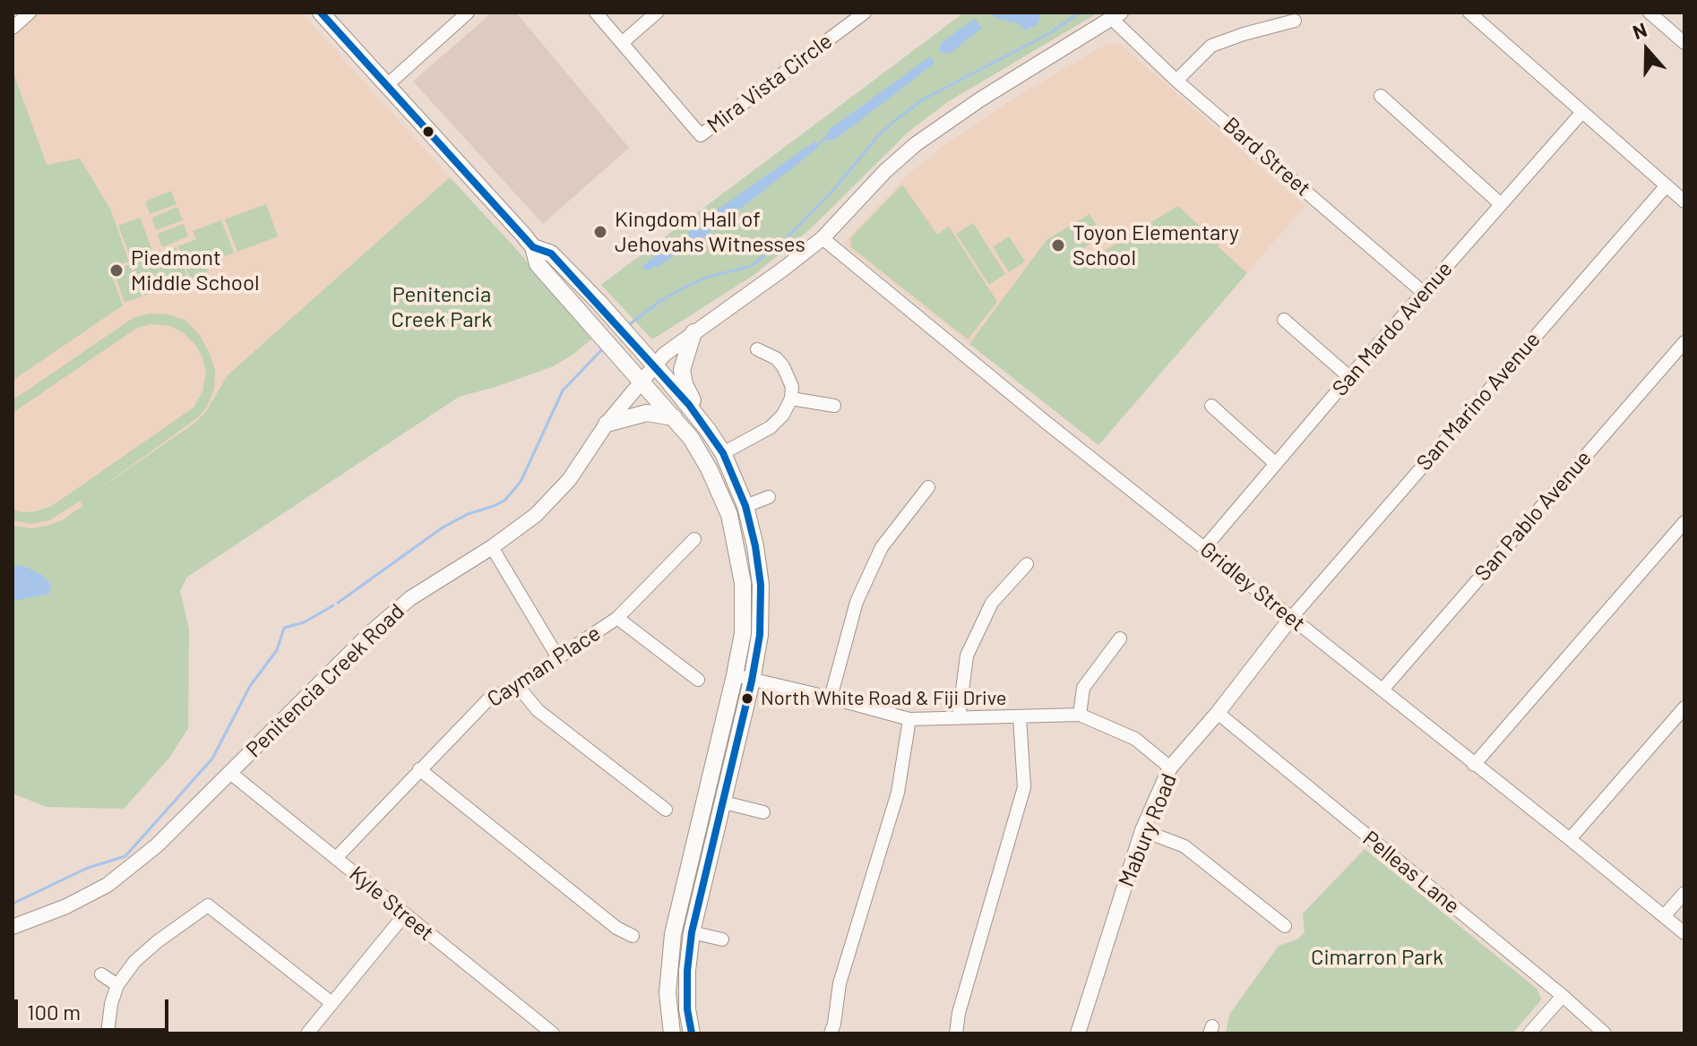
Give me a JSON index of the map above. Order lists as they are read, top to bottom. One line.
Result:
{"streets":{"street":["Mira Vista Circle","Bard Street","San Mardo Avenue","San Marino Avenue","San Pablo Avenue","Gridley Street","Cayman Place","Penitencia Creek Road","Mabury Road","Pelleas Lane","Kyle Street"]},"crossings":[["Bard Street","San Mardo Avenue"],["Bard Street","Penitencia Creek Road"],["San Mardo Avenue","Gridley Street"],["San Marino Avenue","Gridley Street"],["San Marino Avenue","Mabury Road"],["San Pablo Avenue","Gridley Street"],["Gridley Street","Penitencia Creek Road"],["Gridley Street","Mabury Road"],["Cayman Place","Kyle Street"],["Penitencia Creek Road","Kyle Street"],["Mabury Road","Pelleas Lane"]],"parks":["Penitencia Creek Park","Cimarron Park"],"places":["Kingdom Hall of Jehovahs Witnesses","Toyon Elementary School","Piedmont Middle School","North White Road & Fiji Drive"],"scale_bar":"100 m","north":"top"}
